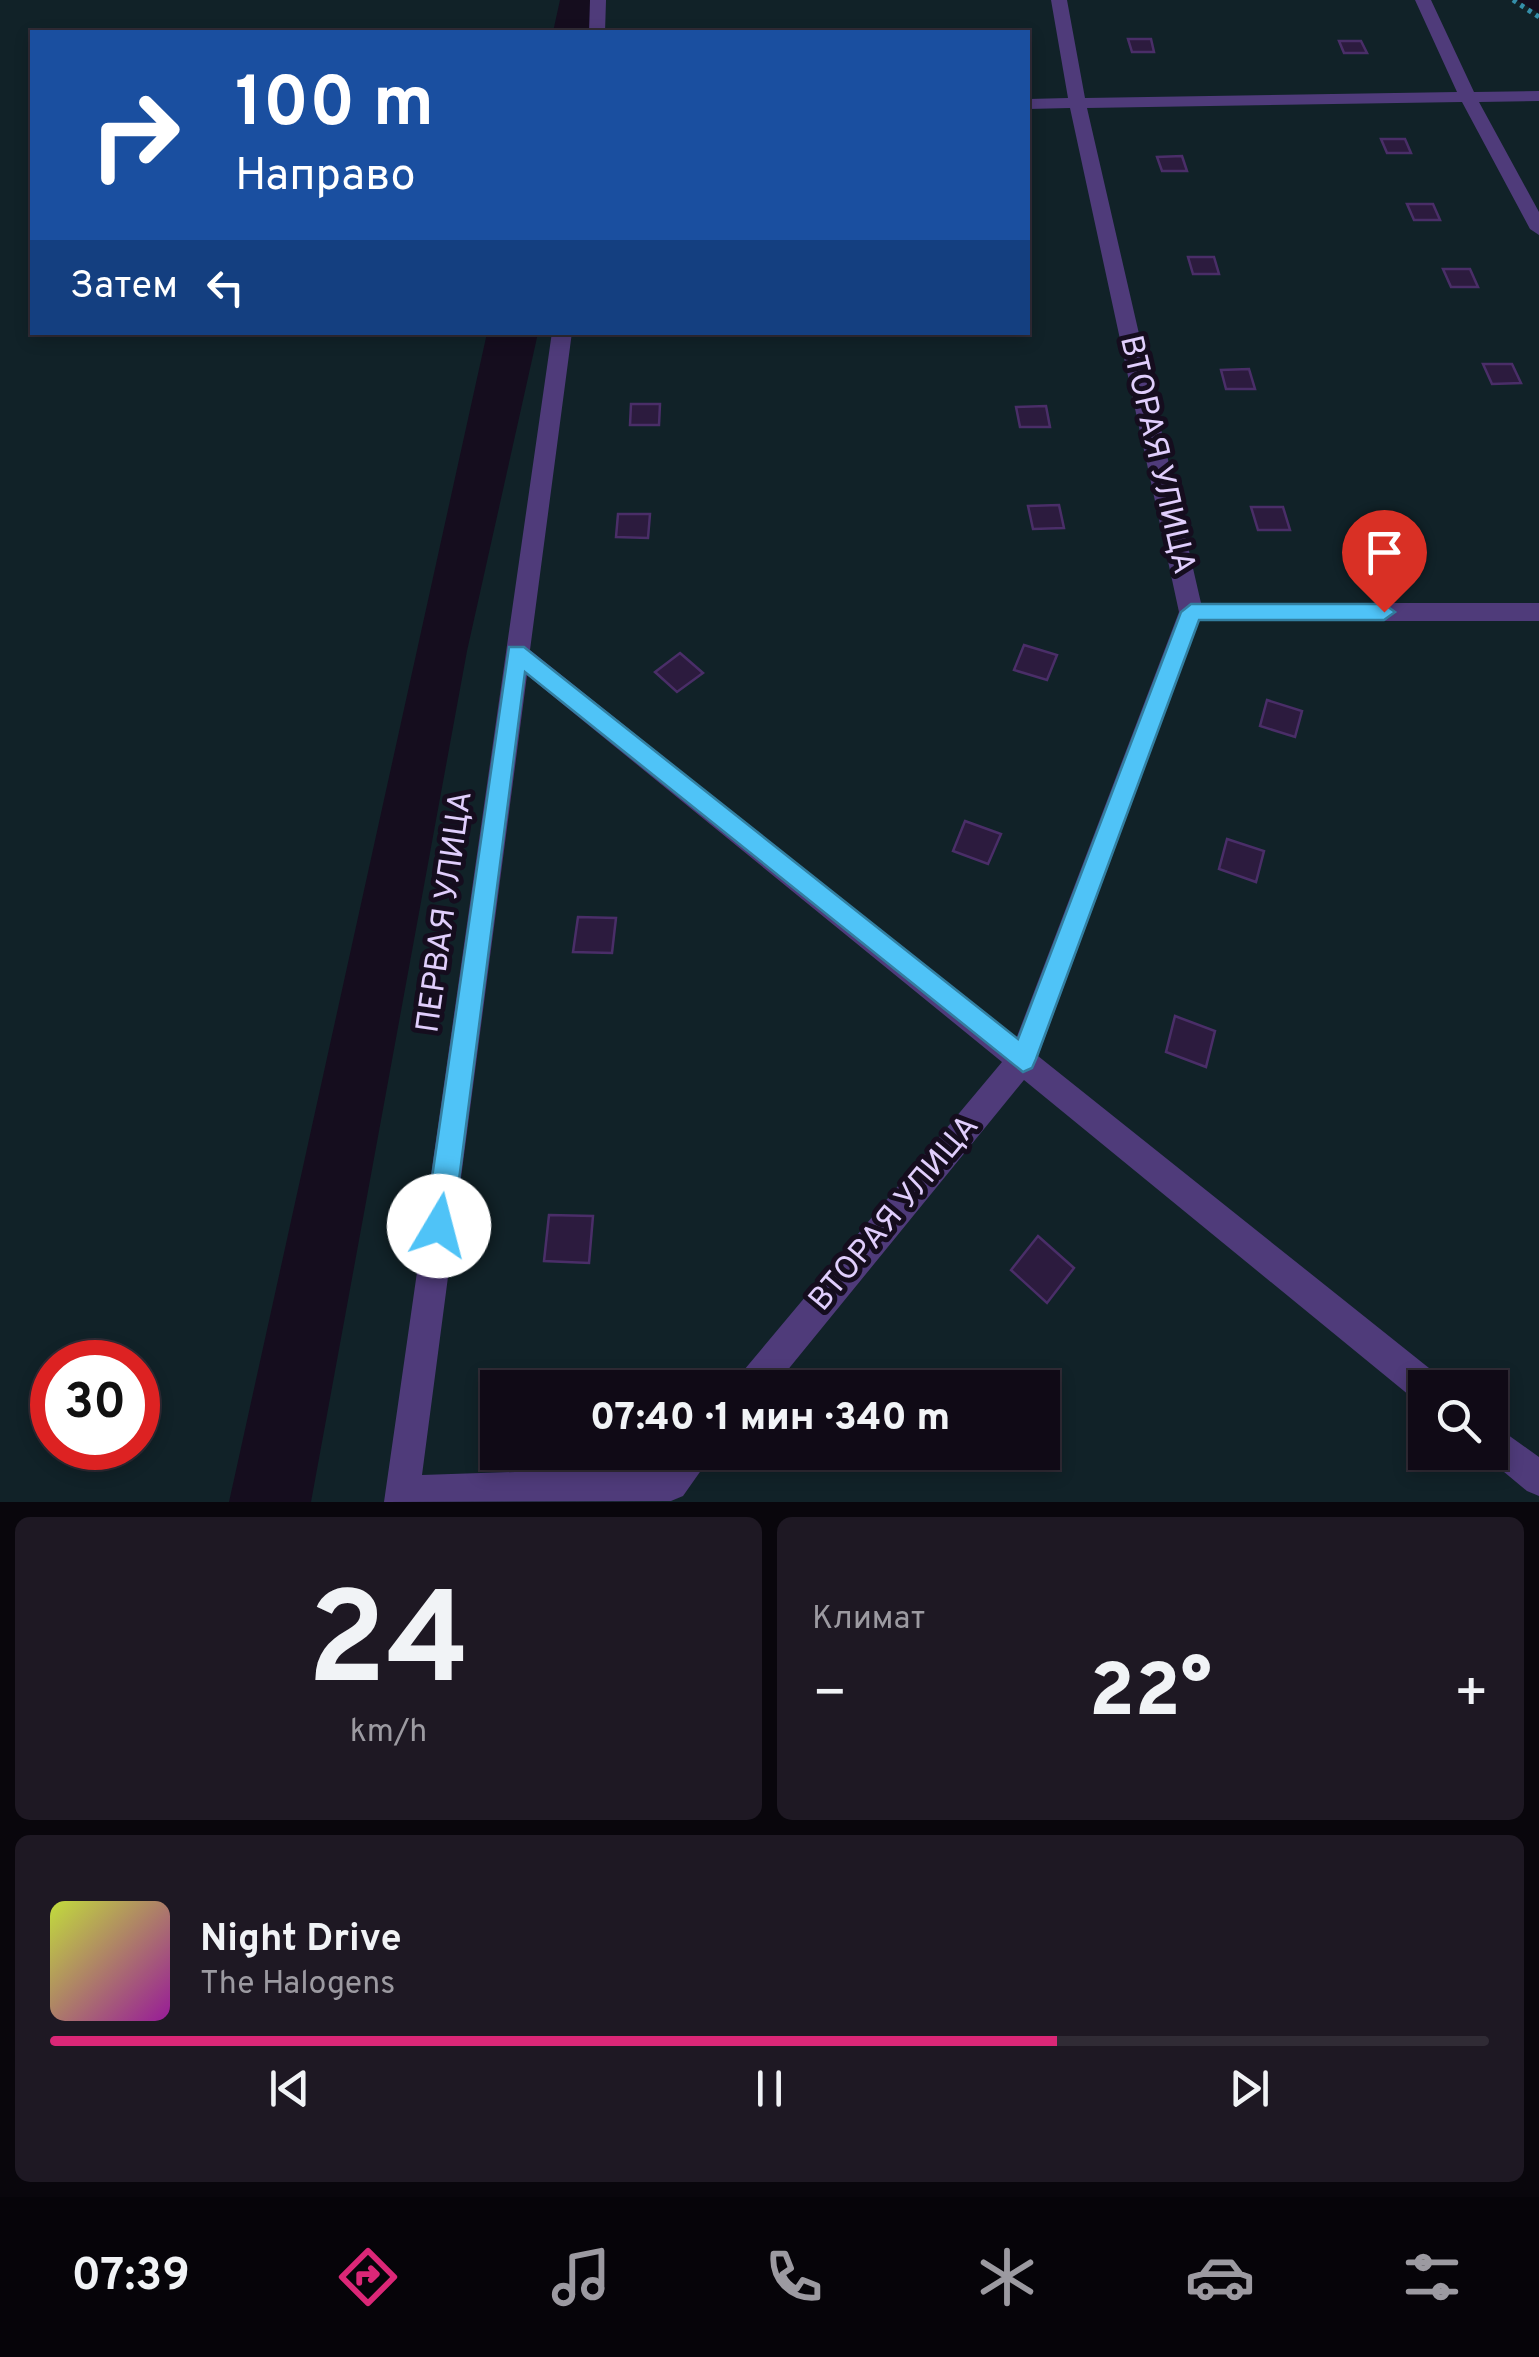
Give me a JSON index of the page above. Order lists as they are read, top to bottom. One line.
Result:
{"streets":{"street":["ВТОРАЯ УЛИЦА","ПЕРВАЯ УЛИЦА"]},"page":{"turn":["100 m","Направо"],"then":"Затем","limit":"30","trip":"07:40 · 1 мин · 340 m","tile":[["24","km/h"],"Климат"],"heat":["−","22°","+"],"song":["Night Drive","The Halogens"],"tabs":"07:39"}}
